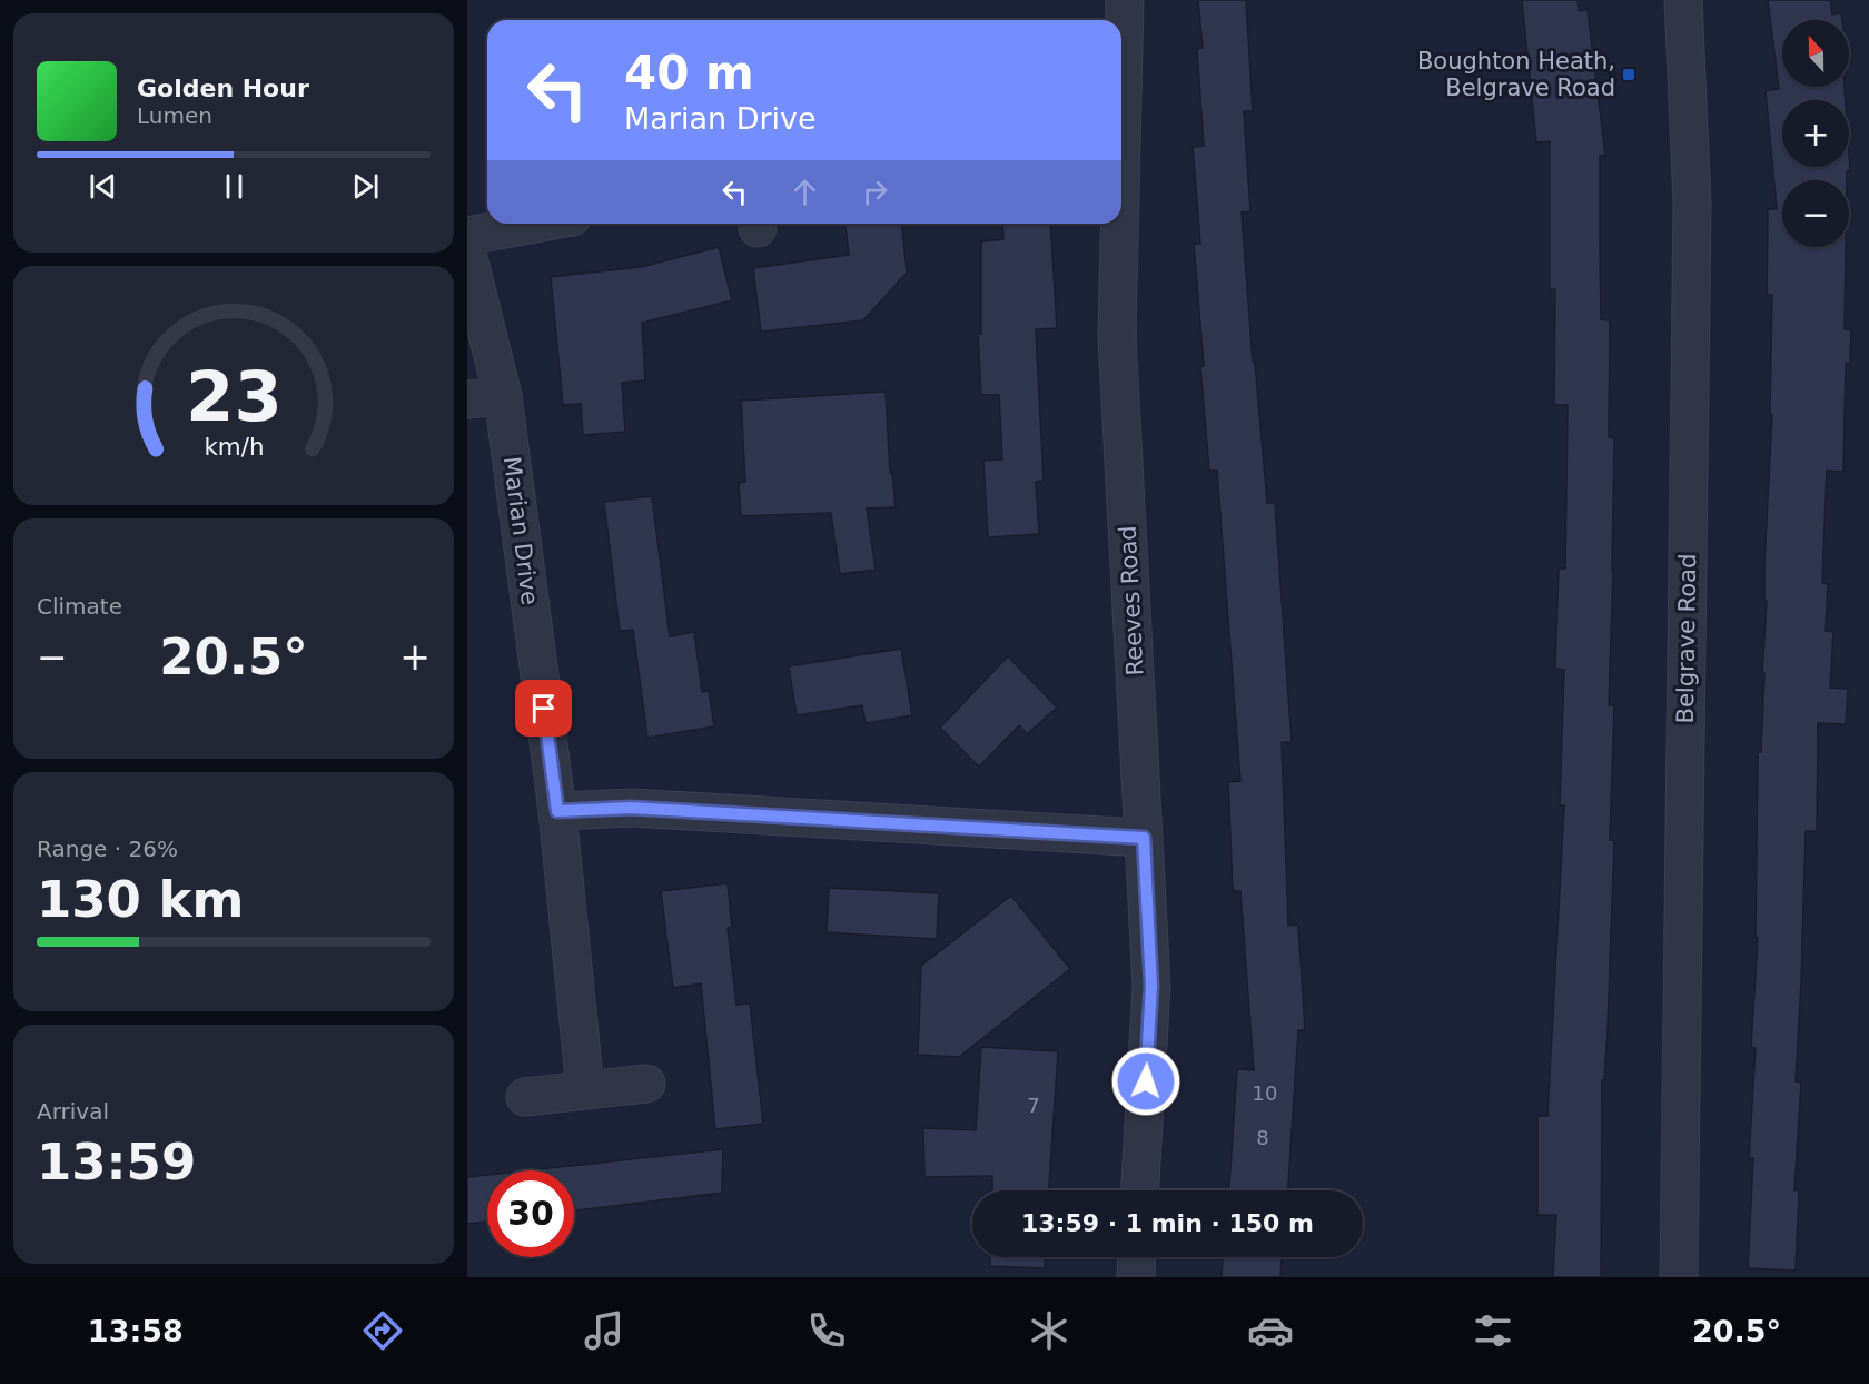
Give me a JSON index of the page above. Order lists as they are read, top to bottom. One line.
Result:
{"streets":{"street":["Marian Drive","Reeves Road","Belgrave Road"]},"places":{"transit":["Boughton Heath, Belgrave Road"]},"house_numbers":["10","7","8"],"north":"top","page":{"map_buttons":["+","−"],"turn":["40 m","Marian Drive"],"song":["Golden Hour","Lumen"],"tile":["Climate",["Range · 26%","130 km"],["Arrival","13:59"]],"heat":["−","20.5°","+"],"limit":"30","trip":"13:59 · 1 min · 150 m","tabs":["13:58","20.5°"],"gauge":["23","km/h"]}}
